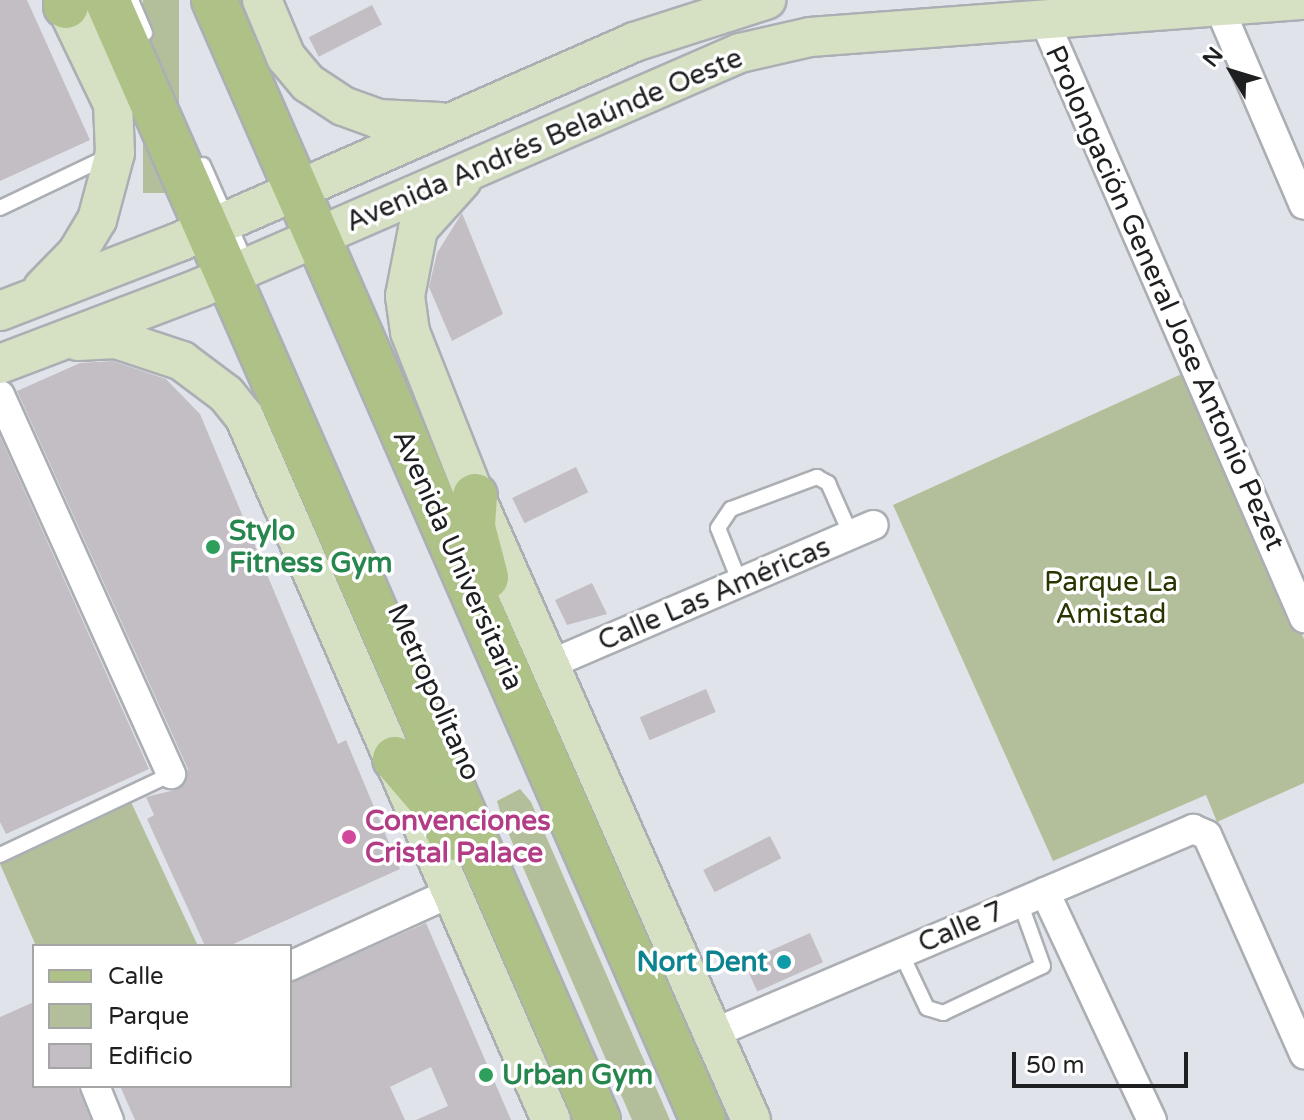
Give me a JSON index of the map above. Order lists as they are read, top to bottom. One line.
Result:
{"streets":{"main road":["Avenida Universitaria"],"street":["Avenida Andrés Belaúnde Oeste","Prolongación General Jose Antonio Pezet","Calle Las Américas","Calle 7"]},"crossings":[["Avenida Andrés Belaúnde Oeste","Prolongación General Jose Antonio Pezet"],["Avenida Andrés Belaúnde Oeste","Avenida Universitaria"],["Avenida Universitaria","Calle Las Américas"],["Avenida Universitaria","Calle 7"]],"parks":["Parque La Amistad"],"places":["Stylo Fitness Gym","Convenciones Cristal Palace","Nort Dent","Urban Gym"],"legend":["Calle","Parque","Edificio"],"scale_bar":"50 m","north":"top left"}
